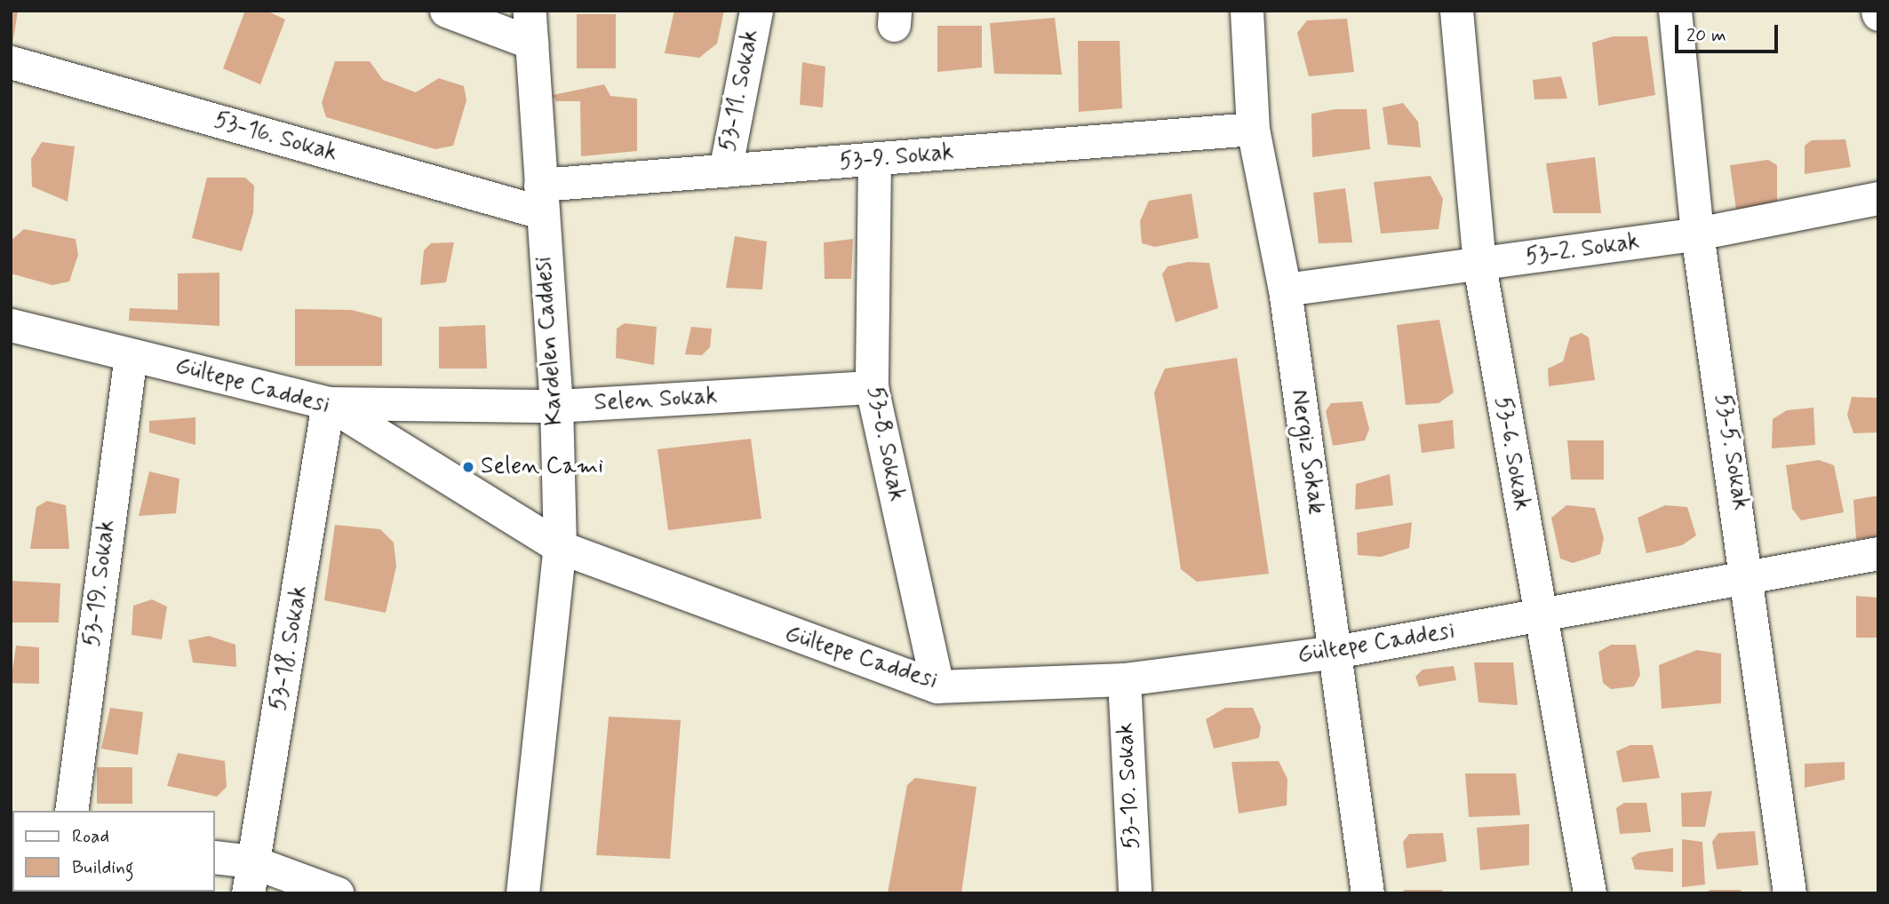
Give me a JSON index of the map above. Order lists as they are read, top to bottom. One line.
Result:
{"streets":{"street":["53-11. Sokak","53-16. Sokak","53-9. Sokak","53-2. Sokak","Kardelen Caddesi","Gültepe Caddesi","Selen Sokak","53-8. Sokak","Nergiz Sokak","53-5. Sokak","53-6. Sokak","53-19. Sokak","53-18. Sokak","53-10. Sokak"]},"crossings":[["53-11. Sokak","53-9. Sokak"],["53-16. Sokak","53-9. Sokak"],["53-16. Sokak","Kardelen Caddesi"],["53-9. Sokak","Kardelen Caddesi"],["53-9. Sokak","53-8. Sokak"],["53-9. Sokak","Nergiz Sokak"],["53-2. Sokak","Nergiz Sokak"],["53-2. Sokak","53-5. Sokak"],["53-2. Sokak","53-6. Sokak"],["Kardelen Caddesi","Gültepe Caddesi"],["Kardelen Caddesi","Selen Sokak"],["Gültepe Caddesi","Selen Sokak"],["Gültepe Caddesi","53-8. Sokak"],["Gültepe Caddesi","Nergiz Sokak"],["Gültepe Caddesi","53-5. Sokak"],["Gültepe Caddesi","53-6. Sokak"],["Gültepe Caddesi","53-19. Sokak"],["Gültepe Caddesi","53-18. Sokak"],["Gültepe Caddesi","53-10. Sokak"],["Selen Sokak","53-8. Sokak"],["Selen Sokak","53-18. Sokak"]],"places":["Selen Cami"],"legend":["Road","Building"],"scale_bar":"20 m"}
